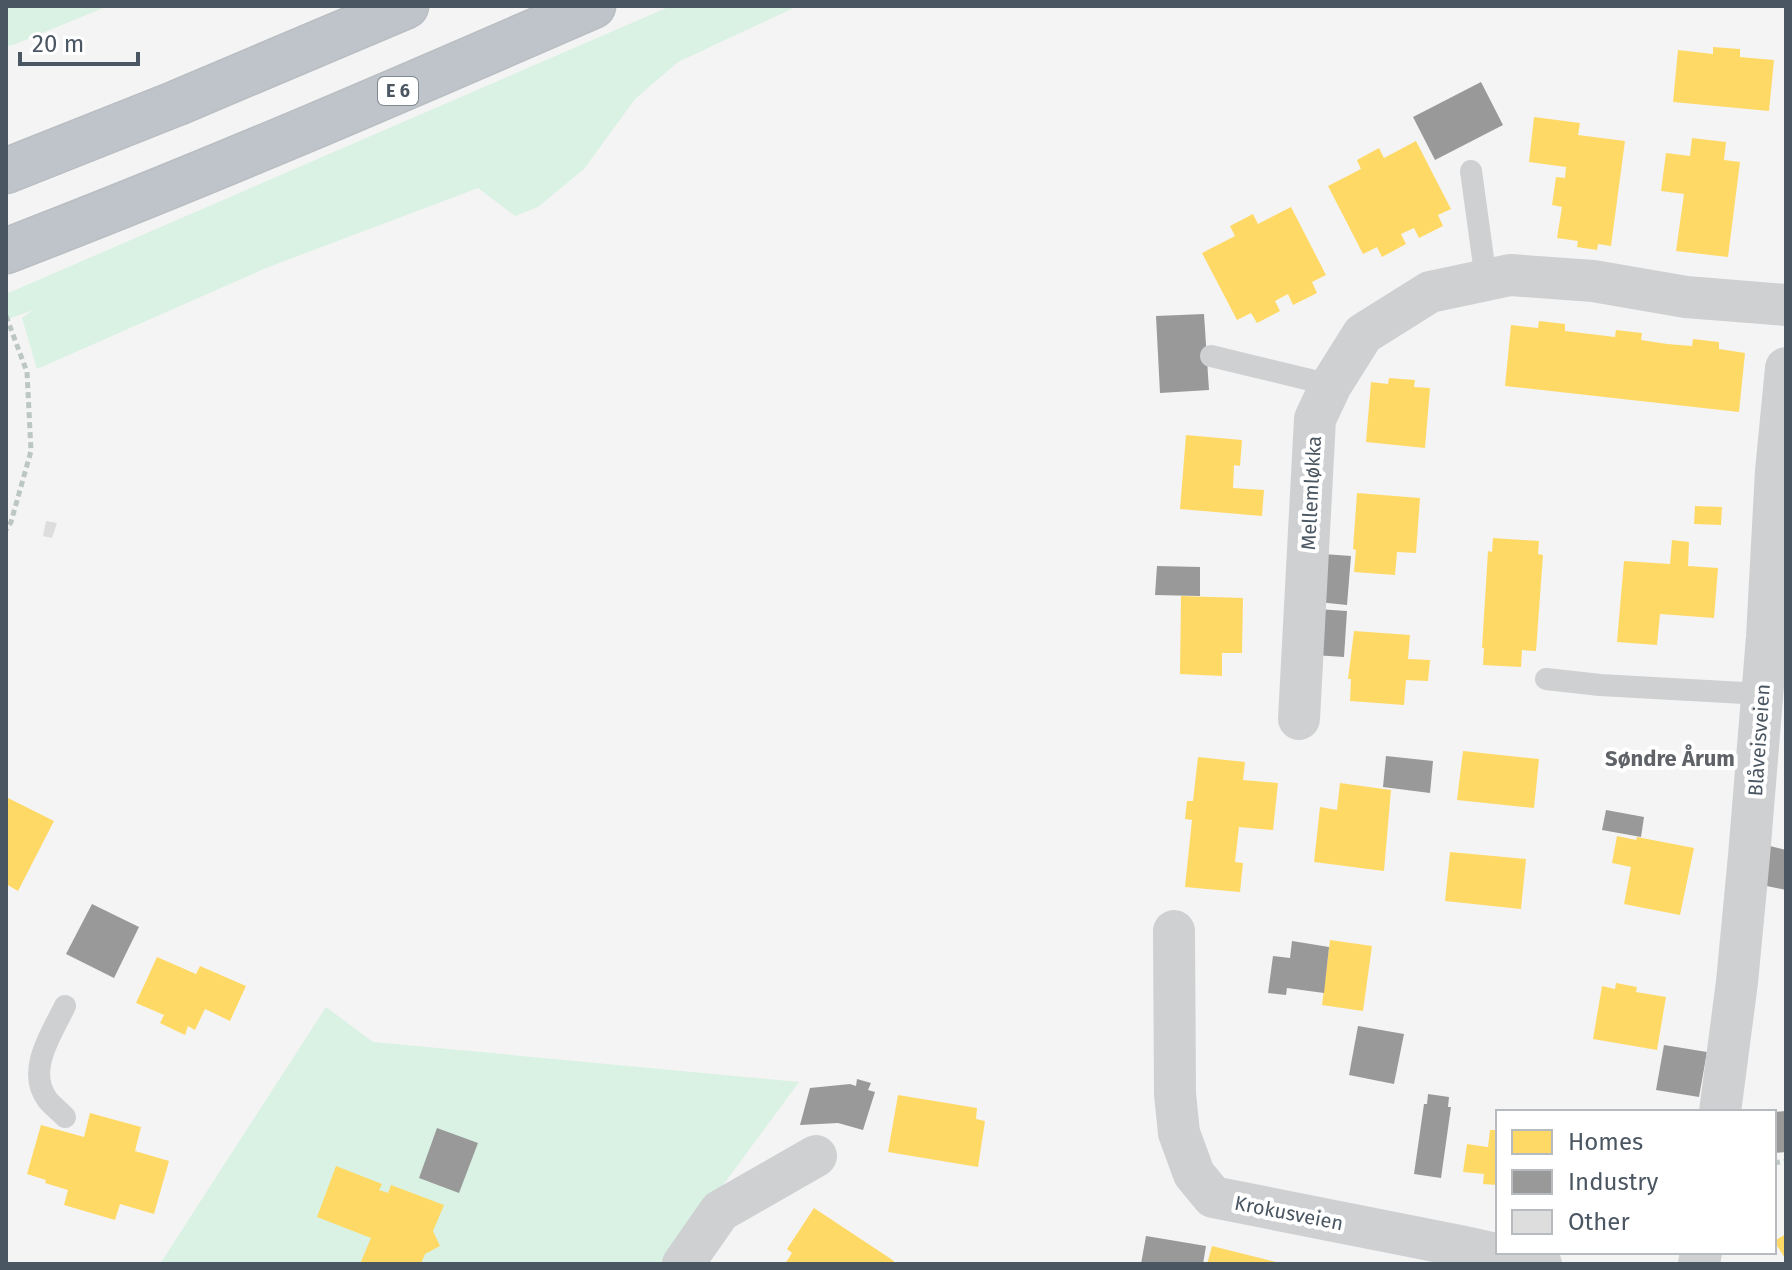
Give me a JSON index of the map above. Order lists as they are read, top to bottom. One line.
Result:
{"streets":{"highway":["E 6"],"street":["Mellemløkka","Blåveisveien","Krokusveien"]},"districts":["Søndre Årum"],"legend":["Homes","Industry","Other"],"scale_bar":"20 m"}
